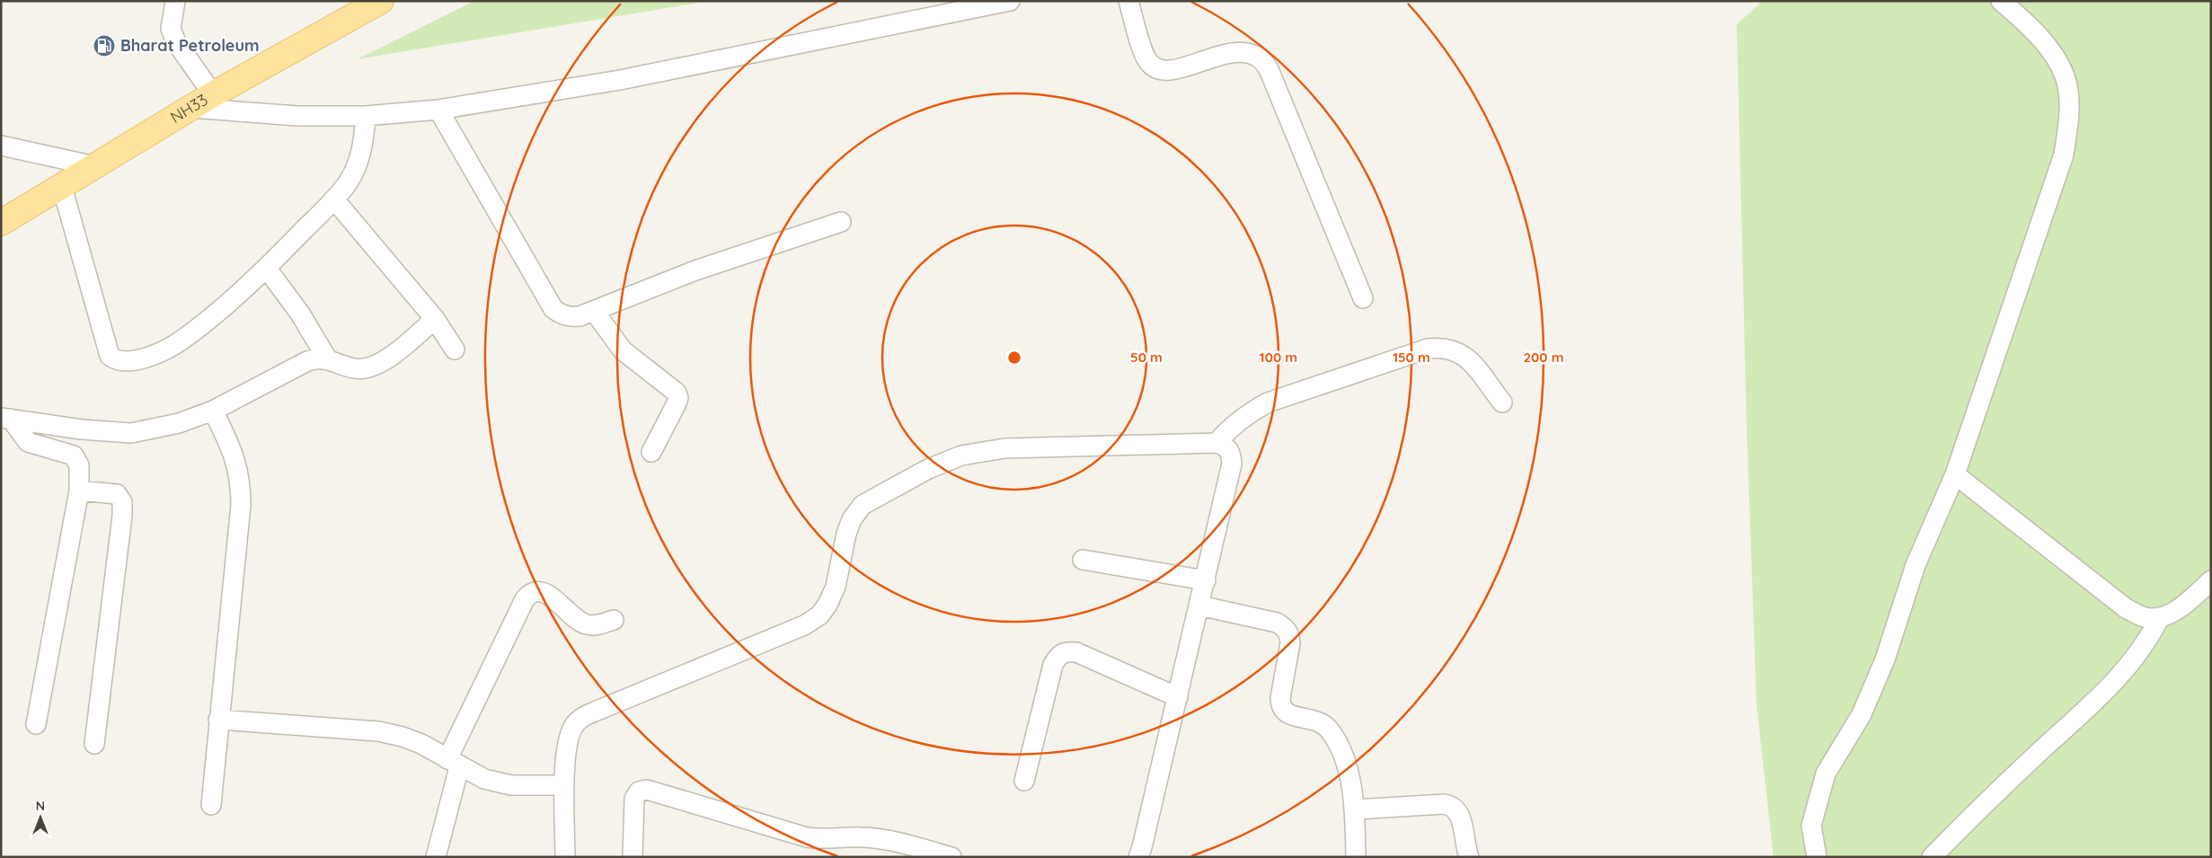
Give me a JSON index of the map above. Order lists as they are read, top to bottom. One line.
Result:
{"streets":{"main road":["NH33"]},"places":{"fuel station":["Bharat Petroleum"]},"north":"top","rings":["50 m","100 m","150 m","200 m"]}
